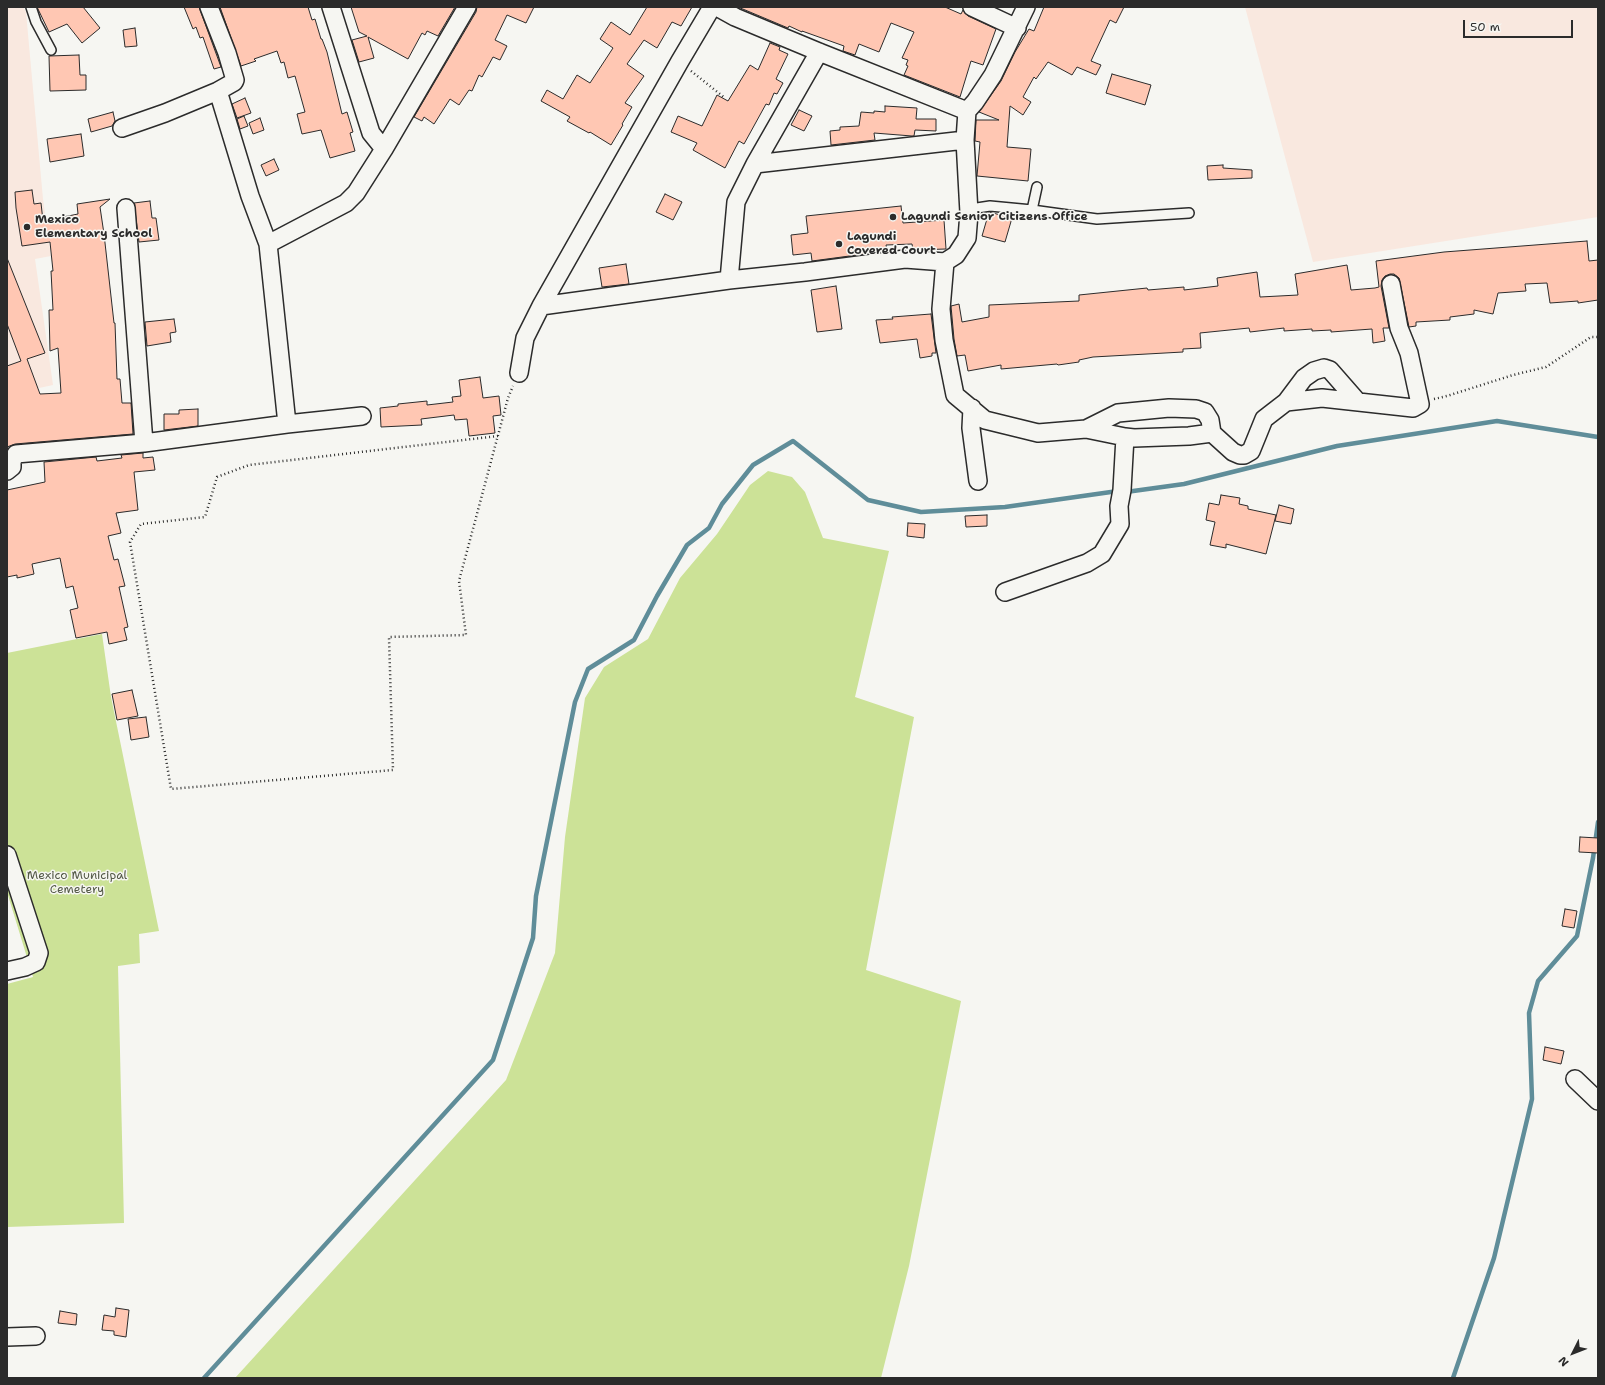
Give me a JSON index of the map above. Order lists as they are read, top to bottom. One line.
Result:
{"parks":["Mexico Municipal Cemetery"],"places":["Lagundi Senior Citizens Office","Mexico Elementary School","Lagundi Covered Court"],"scale_bar":"50 m","north":"bottom left"}
